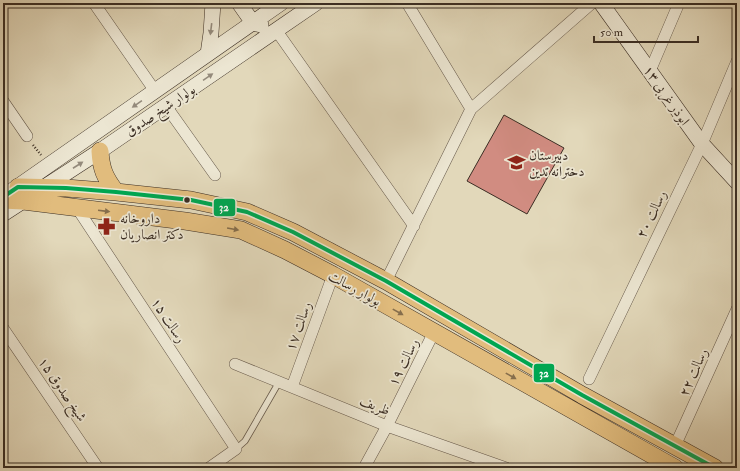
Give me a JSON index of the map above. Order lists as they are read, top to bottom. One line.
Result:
{"streets":{"main road":["بولوار رسالت"],"street":["ابوذر غربی ۱۳","بولوار شیخ صدوق","رسالت ۲۰","رسالت ۱۵","رسالت ۱۷","رسالت ۱۹","رسالت ۲۲","شیخ صدوق ۱۵","ظریف"]},"crossings":[["ابوذر غربی ۱۳","رسالت ۲۰"],["بولوار شیخ صدوق","بولوار رسالت"],["بولوار رسالت","رسالت ۱۵"],["بولوار رسالت","رسالت ۱۷"],["بولوار رسالت","رسالت ۱۹"],["بولوار رسالت","رسالت ۲۲"],["رسالت ۱۷","ظریف"],["رسالت ۱۹","ظریف"]],"places":{"school or university":["دبیرستان دخترانه تدین"],"pharmacy":["داروخانه دکتر انصاریان"]},"lines":["transit line 32"],"scale_bar":"50 m"}
